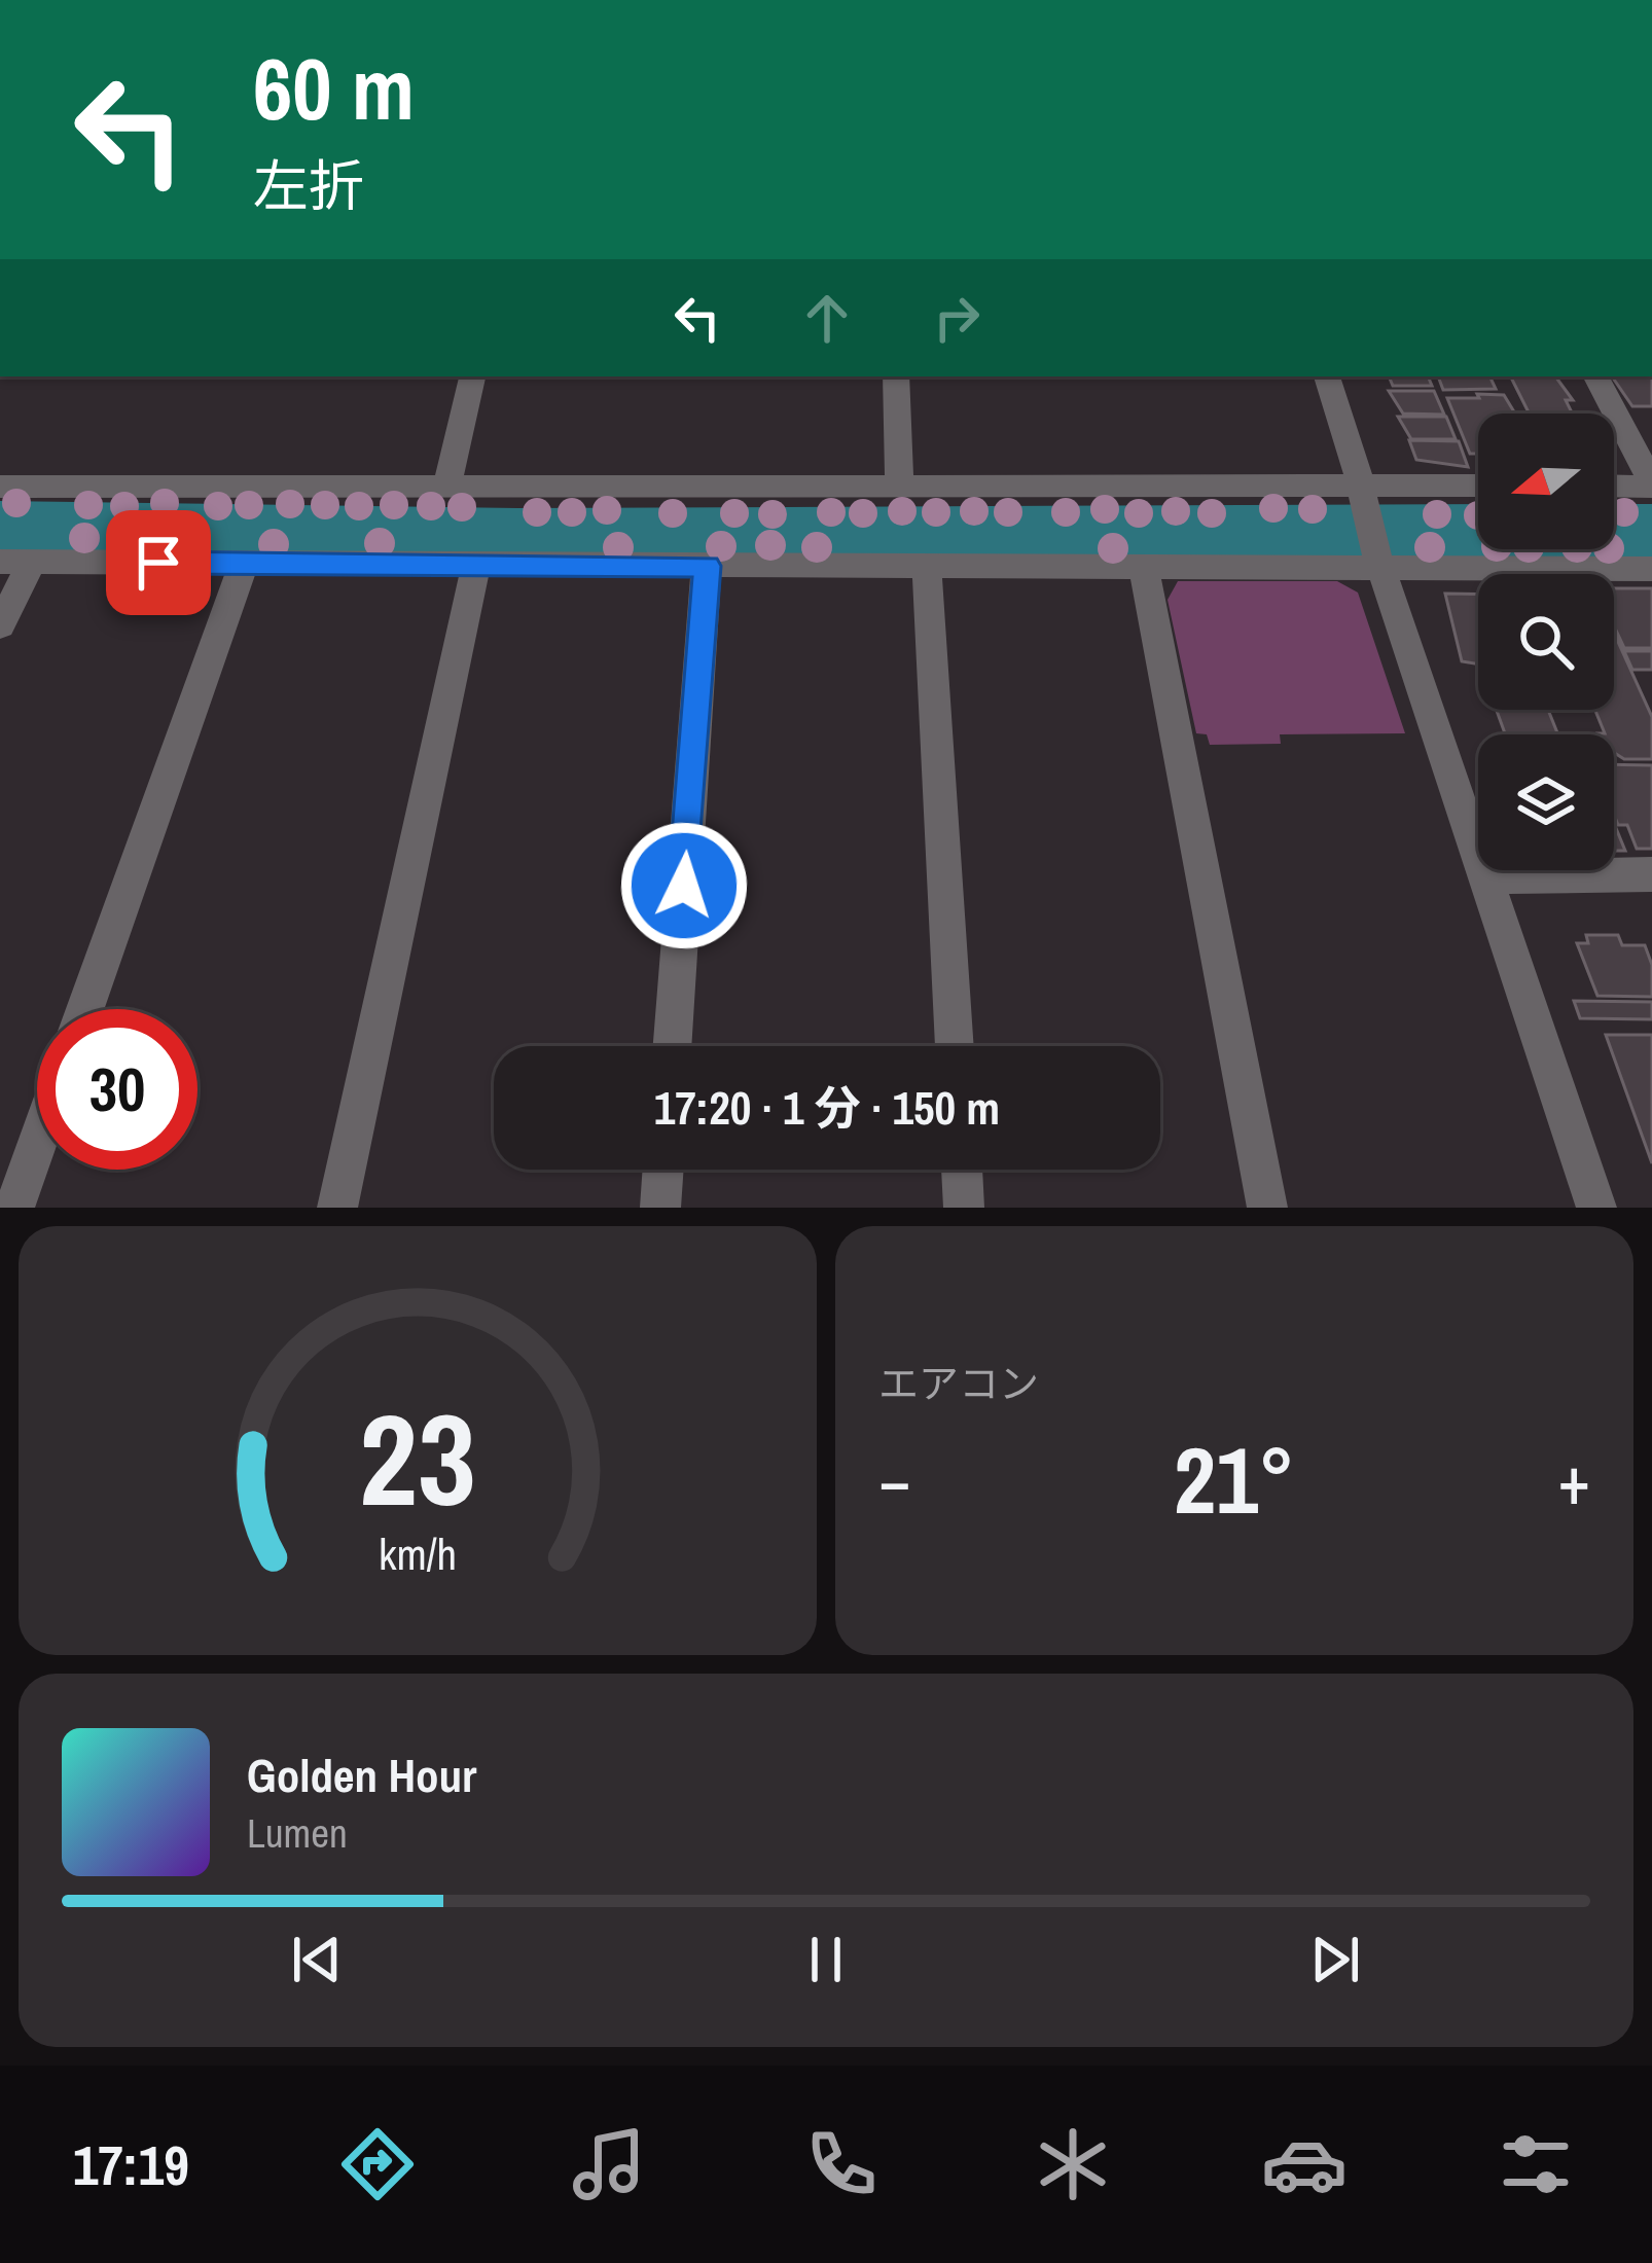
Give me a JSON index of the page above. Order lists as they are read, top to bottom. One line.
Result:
{"north":"left","page":{"turn":["60 m","左折"],"limit":"30","trip":"17:20 · 1 分 · 150 m","tile":"エアコン","heat":["−","21°","+"],"song":["Golden Hour","Lumen"],"tabs":"17:19","gauge":["23","km/h"]}}
